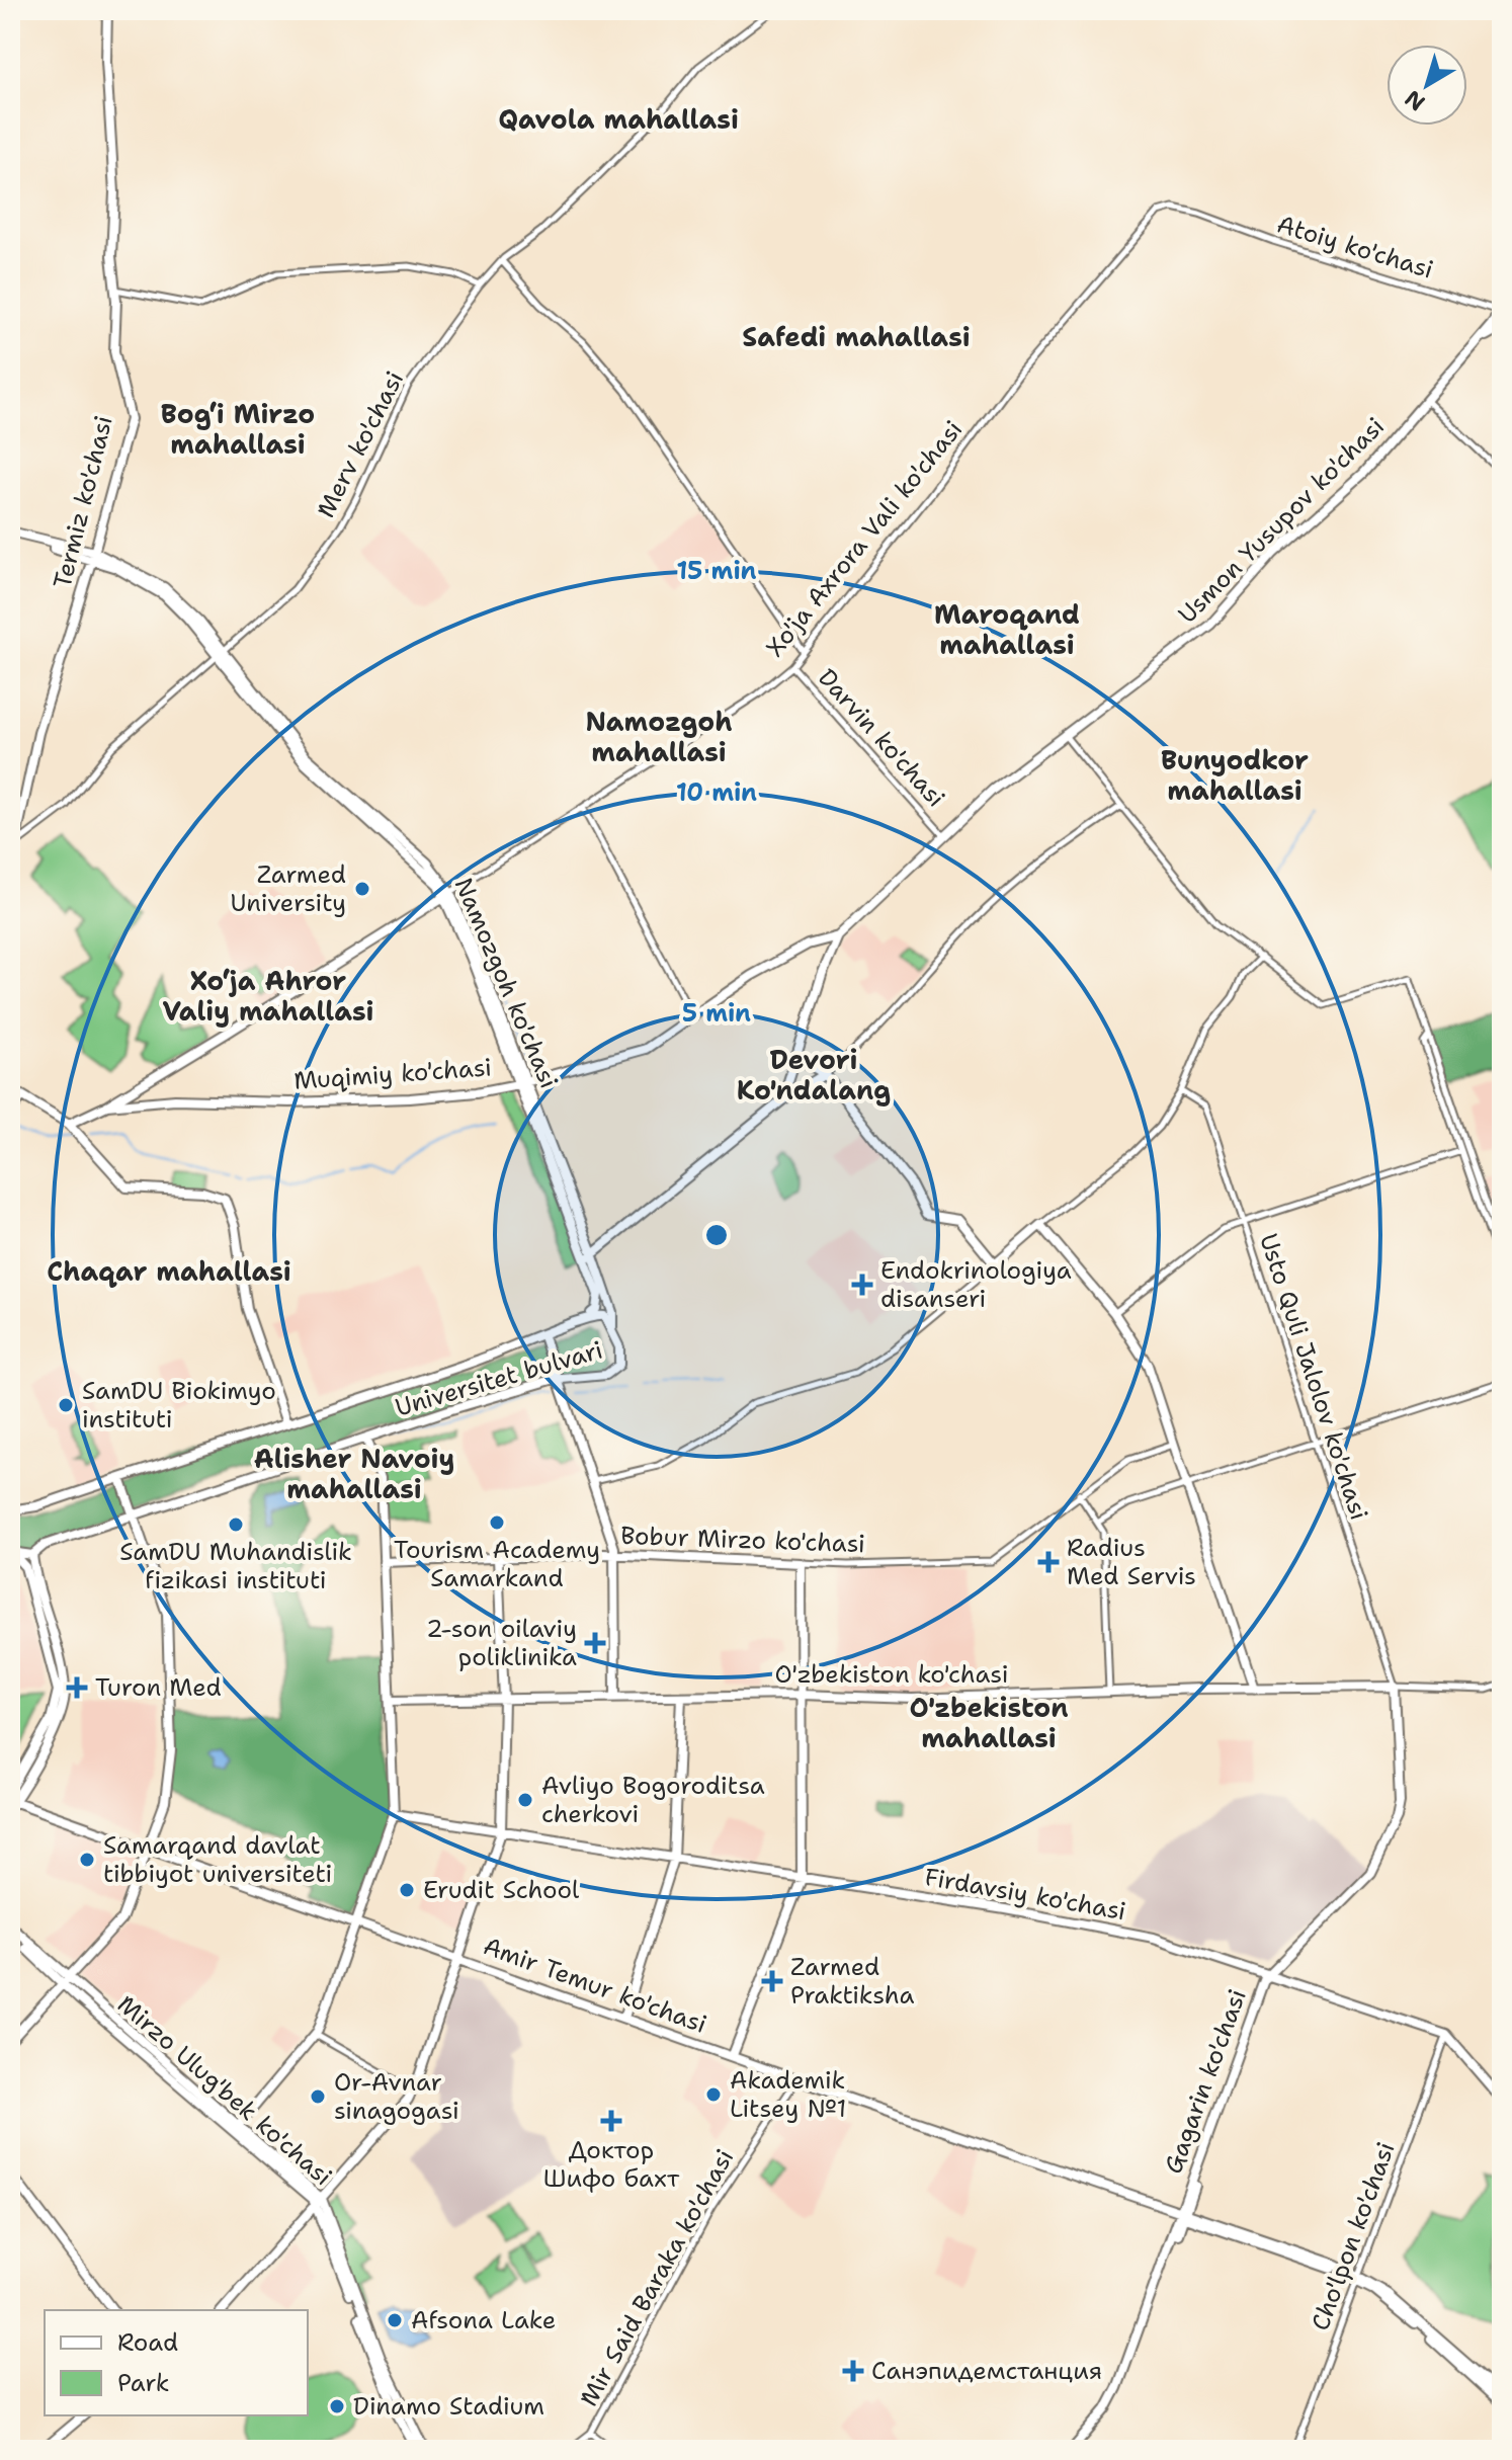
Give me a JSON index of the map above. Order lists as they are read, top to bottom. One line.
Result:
{"streets":{"main road":["Termiz ko'chasi","Usmon Yusupov ko'chasi","Xo'ja Axrora Vali ko'chasi","Namozgoh ko'chasi","Muqimiy ko'chasi","Universitet bulvari","Bobur Mirzo ko'chasi","O'zbekiston ko'chasi","Firdavsiy ko'chasi","Amir Temur ko'chasi","Gagarin ko'chasi","Mirzo Ulug'bek ko'chasi"],"street":["Atoiy ko'chasi","Merv ko'chasi","Darvin ko'chasi","Usto Quli Jalolov ko'chasi","Cho'lpon ko'chasi","Mir Said Baraka ko'chasi"]},"crossings":[["Atoiy ko'chasi","Usmon Yusupov ko'chasi"],["Atoiy ko'chasi","Xo'ja Axrora Vali ko'chasi"],["Merv ko'chasi","Namozgoh ko'chasi"],["Termiz ko'chasi","Namozgoh ko'chasi"],["Usmon Yusupov ko'chasi","Darvin ko'chasi"],["Usmon Yusupov ko'chasi","Muqimiy ko'chasi"],["Xo'ja Axrora Vali ko'chasi","Darvin ko'chasi"],["Xo'ja Axrora Vali ko'chasi","Namozgoh ko'chasi"],["Xo'ja Axrora Vali ko'chasi","Muqimiy ko'chasi"],["Namozgoh ko'chasi","Muqimiy ko'chasi"],["Namozgoh ko'chasi","Universitet bulvari"],["Usto Quli Jalolov ko'chasi","O'zbekiston ko'chasi"],["Usto Quli Jalolov ko'chasi","Gagarin ko'chasi"],["O'zbekiston ko'chasi","Gagarin ko'chasi"],["Firdavsiy ko'chasi","Gagarin ko'chasi"],["Firdavsiy ko'chasi","Cho'lpon ko'chasi"],["Amir Temur ko'chasi","Gagarin ko'chasi"],["Amir Temur ko'chasi","Cho'lpon ko'chasi"],["Amir Temur ko'chasi","Mir Said Baraka ko'chasi"]],"districts":["Qavola mahallasi","Safedi mahallasi","Bog‘i Mirzo mahallasi","Maroqand mahallasi","Namozgoh mahallasi","Bunyodkor mahallasi","Xo‘ja Ahror Valiy mahallasi","Devori Ko'ndalang","Chaqar mahallasi","Alisher Navoiy mahallasi","O'zbekiston mahallasi"],"places":{"other":["Zarmed University","SamDU Biokimyo instituti","Tourism Academy Samarkand","SamDU Muhandislik fizikasi instituti","Avliyo Bogoroditsa cherkovi","Samarqand davlat tibbiyot universiteti","Erudit School","Akademik Litsey №1","Or-Avnar sinagogasi","Afsona Lake","Dinamo Stadium"],"health":["Endokrinologiya disanseri","Radius Med Servis","2-son oilaviy poliklinika","Turon Med","Zarmed Praktiksha","Доктор Шифо бахт","Санэпидемстанция"]},"legend":["Road","Park"],"north":"bottom left","rings":["15 min","10 min","5 min"]}
